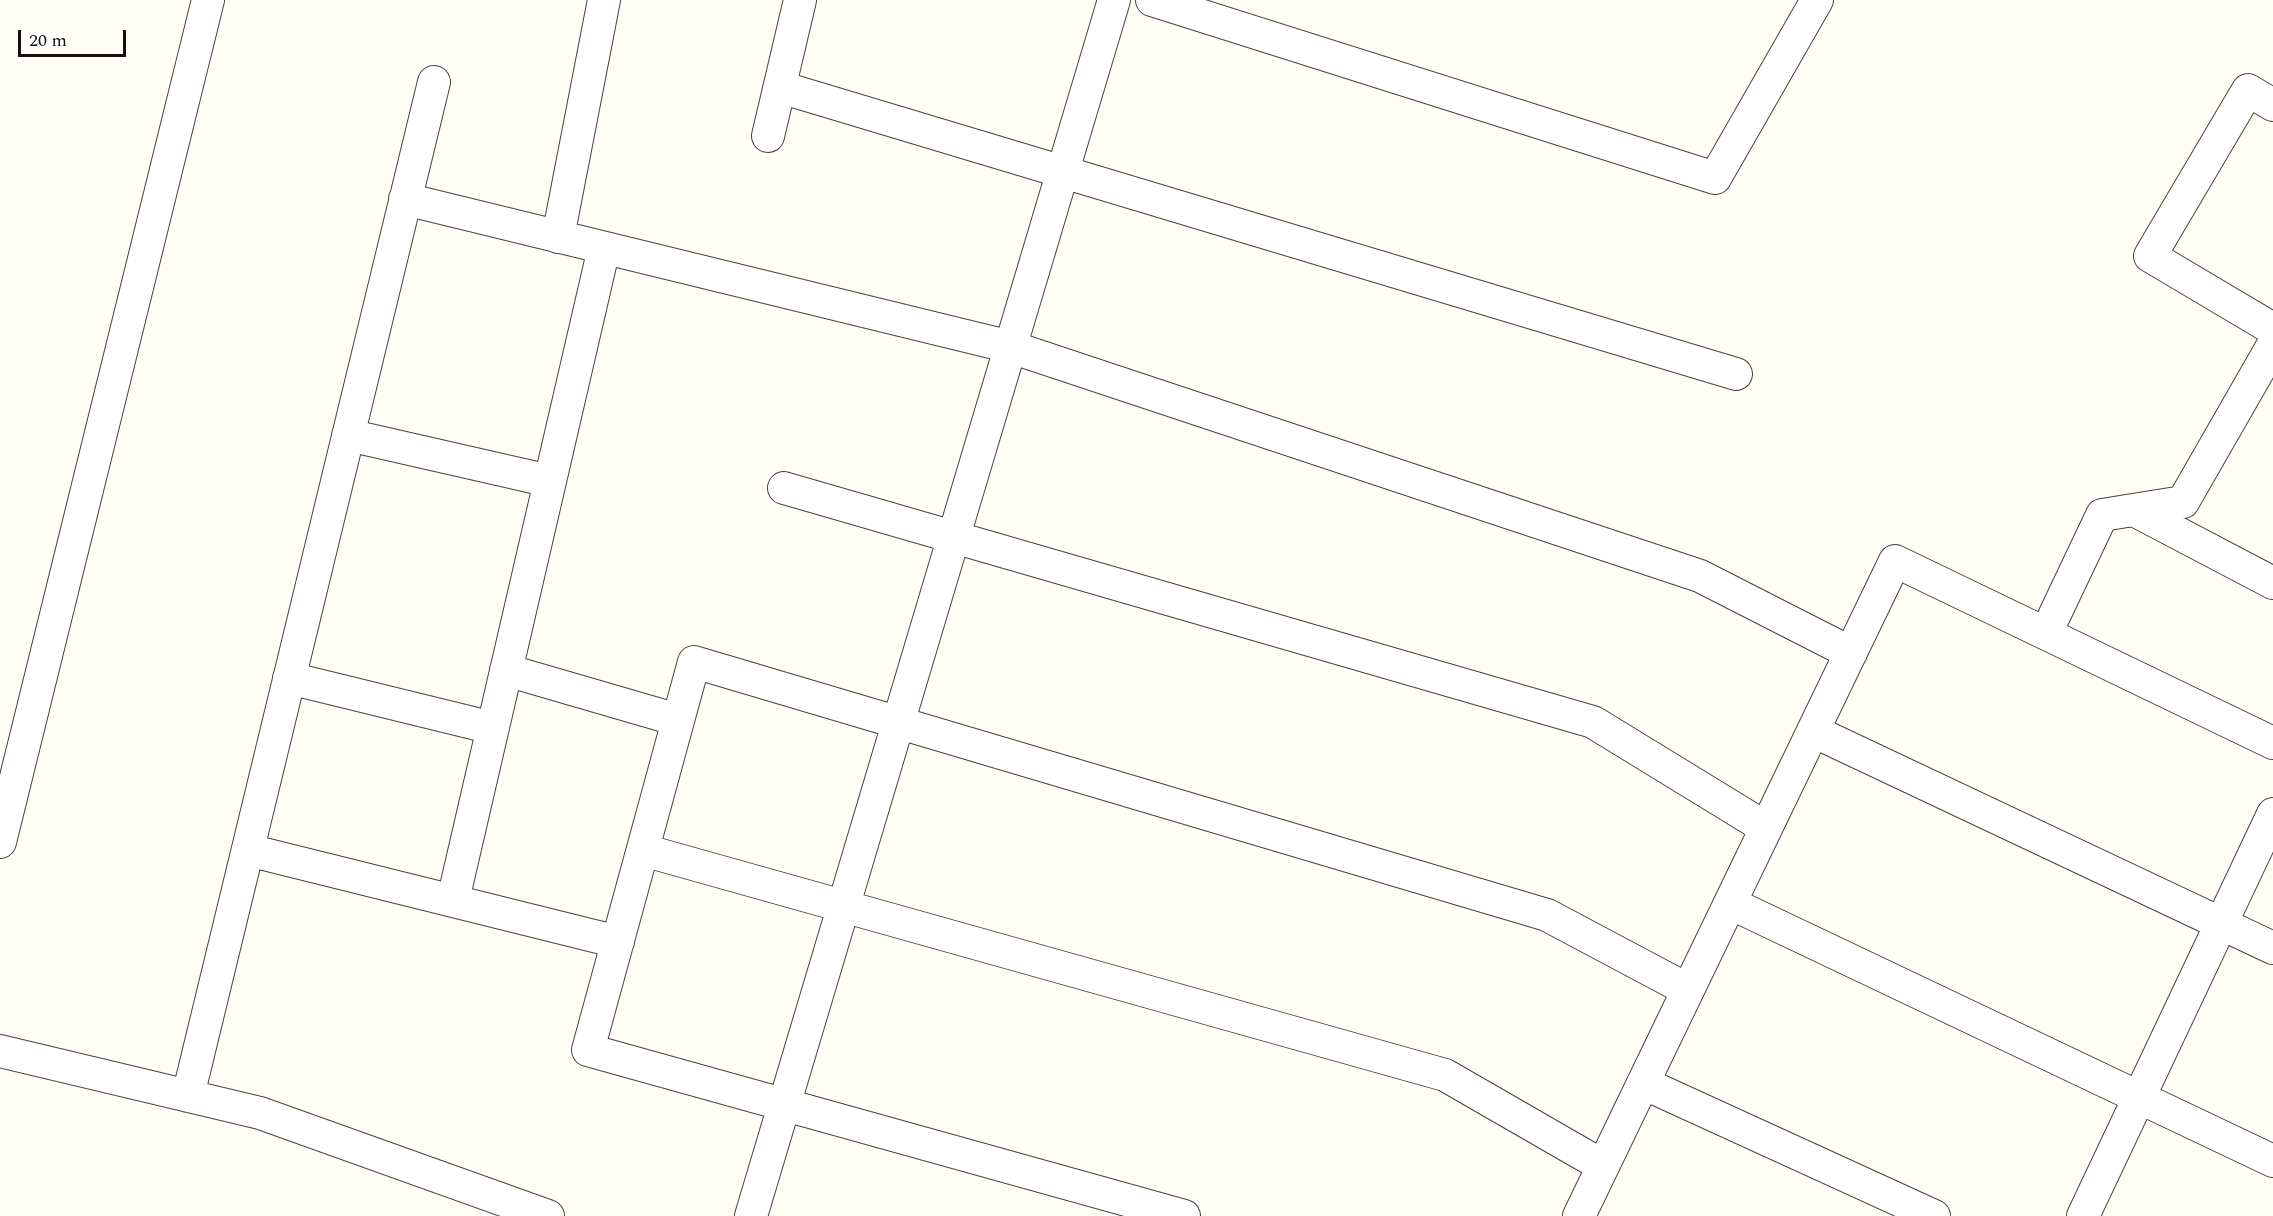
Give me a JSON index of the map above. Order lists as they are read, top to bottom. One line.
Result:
{"scale_bar":"20 m"}
